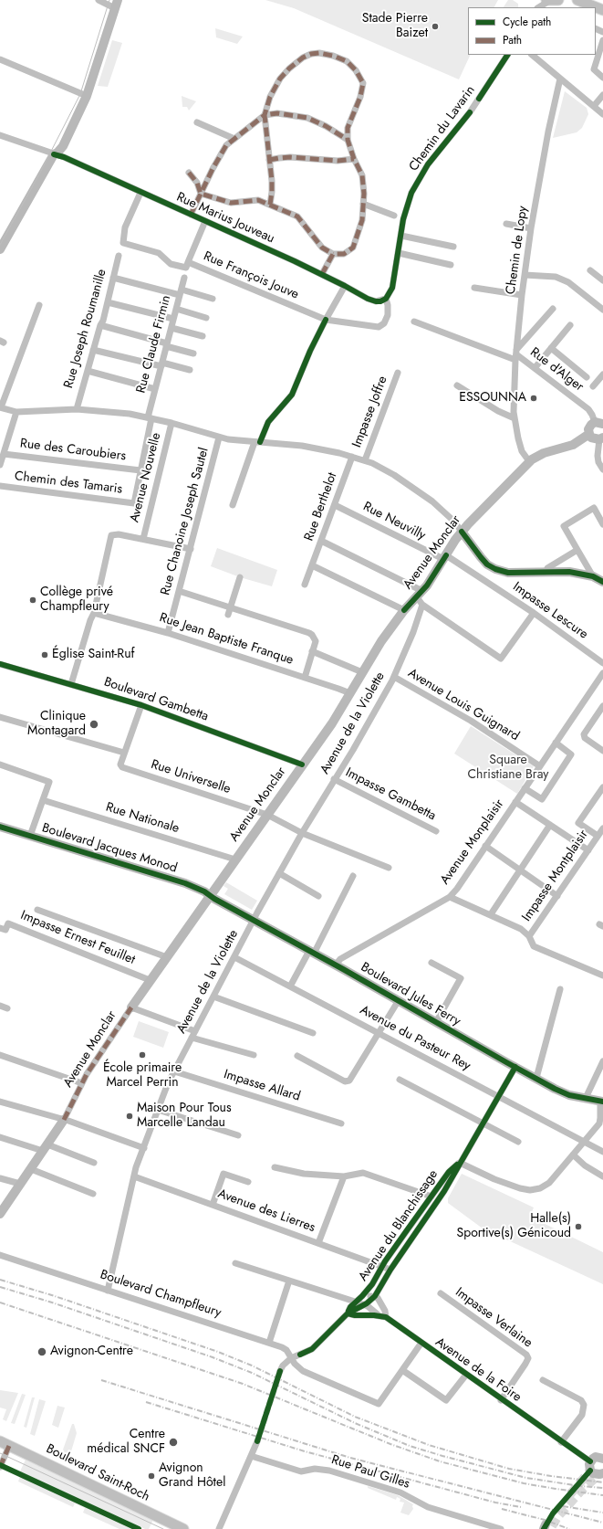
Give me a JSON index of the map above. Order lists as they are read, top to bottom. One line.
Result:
{"streets":{"main road":["Boulevard Saint-Roch"],"street":["Chemin du Lavarin","Rue Marius Jouveau","Chemin de Lopy","Rue François Jouve","Rue Joseph Roumanille","Rue Claude Firmin","Rue d'Alger","Impasse Joffre","Rue des Caroubiers","Avenue Nouvelle","Chemin des Tamaris","Rue Berthelot","Rue Chanoine Joseph Sautel","Rue Neuvilly","Avenue Monclar","Impasse Lescure","Rue Jean Baptiste Franque","Boulevard Gambetta","Avenue Louis Guignard","Avenue de la Violette","Rue Universelle","Impasse Gambetta","Rue Nationale","Avenue Monplaisir","Boulevard Jacques Monod","Impasse Montplaisir","Impasse Ernest Feuillet","Boulevard Jules Ferry","Avenue du Pasteur Rey","Impasse Allard","Avenue des Lierres","Avenue du Blanchissage","Boulevard Champfleury","Impasse Verlaine","Avenue de la Foire","Rue Paul Gilles"]},"crossings":[["Chemin du Lavarin","Rue Marius Jouveau"],["Chemin du Lavarin","Rue François Jouve"],["Rue Marius Jouveau","Rue François Jouve"],["Chemin de Lopy","Rue d'Alger"],["Chemin de Lopy","Avenue Monclar"],["Rue Claude Firmin","Chemin des Tamaris"],["Rue des Caroubiers","Chemin des Tamaris"],["Rue Berthelot","Rue Neuvilly"],["Rue Chanoine Joseph Sautel","Rue Jean Baptiste Franque"],["Rue Neuvilly","Avenue Monclar"],["Rue Neuvilly","Impasse Lescure"],["Avenue Monclar","Impasse Lescure"],["Avenue Monclar","Rue Jean Baptiste Franque"],["Avenue Monclar","Boulevard Gambetta"],["Avenue Monclar","Avenue de la Violette"],["Avenue Monclar","Rue Universelle"],["Avenue Monclar","Rue Nationale"],["Avenue Monclar","Boulevard Jacques Monod"],["Avenue Monclar","Impasse Ernest Feuillet"],["Avenue Monclar","Boulevard Jules Ferry"],["Boulevard Gambetta","Rue Universelle"],["Avenue Louis Guignard","Avenue de la Violette"],["Avenue Louis Guignard","Avenue Monplaisir"],["Avenue de la Violette","Impasse Gambetta"],["Avenue de la Violette","Boulevard Jules Ferry"],["Avenue de la Violette","Avenue du Pasteur Rey"],["Avenue de la Violette","Impasse Allard"],["Avenue de la Violette","Avenue des Lierres"],["Avenue de la Violette","Boulevard Champfleury"],["Avenue Monplaisir","Boulevard Jules Ferry"],["Boulevard Jacques Monod","Boulevard Jules Ferry"],["Avenue des Lierres","Avenue du Blanchissage"],["Avenue du Blanchissage","Boulevard Champfleury"],["Avenue du Blanchissage","Avenue de la Foire"],["Impasse Verlaine","Avenue de la Foire"]],"parks":["Square Christiane Bray"],"places":["Stade Pierre Baizet","ESSOUNNA","Collège privé Champfleury","Église Saint-Ruf","Clinique Montagard","École primaire Marcel Perrin","Maison Pour Tous Marcelle Landau","Halle(s) Sportive(s) Génicoud","Avignon-Centre","Centre médical SNCF","Avignon Grand Hôtel"],"legend":["Cycle path","Path"]}
